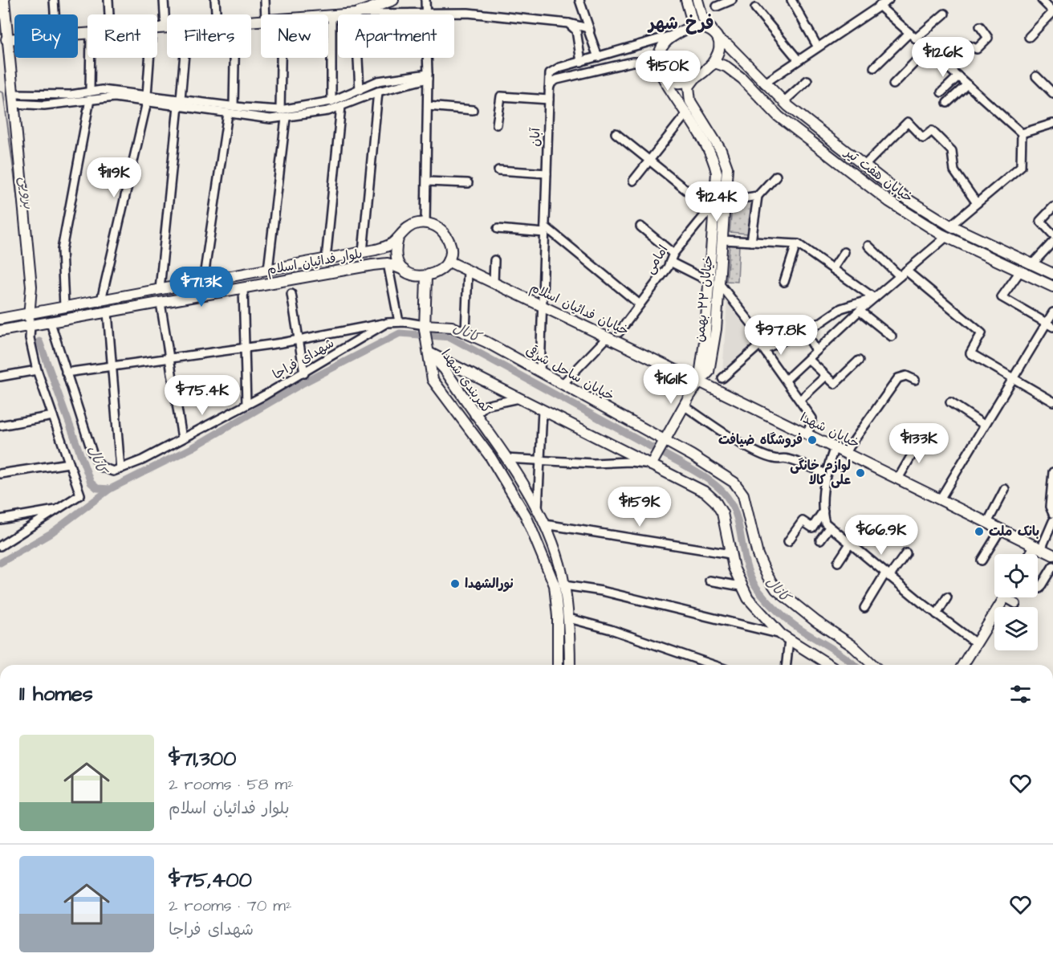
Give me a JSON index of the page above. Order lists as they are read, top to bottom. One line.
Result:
{"streets":{"street":["آبان","خیابان هفت تیر","امامی","بلوار فدائیان اسلام","خیابان ۲۲ بهمن","خیابان فدائیان اسلام","شهدای فراجا","خیابان ساحل شرقی","کمربندی شهدا","خیابان شهدا"]},"crossings":[["آبان","خیابان فدائیان اسلام"],["آبان","خیابان ساحل شرقی"],["خیابان هفت تیر","خیابان ۲۲ بهمن"],["امامی","خیابان ۲۲ بهمن"],["بلوار فدائیان اسلام","خیابان فدائیان اسلام"],["خیابان ۲۲ بهمن","خیابان فدائیان اسلام"],["خیابان ۲۲ بهمن","خیابان شهدا"],["خیابان فدائیان اسلام","خیابان شهدا"],["شهدای فراجا","خیابان ساحل شرقی"]],"districts":["فرخ شهر"],"water":["برویی","کانال"],"places":["فروشگاه ضیافت","لوازم خانگی علی کالا","بانک ملت","نورالشهدا"],"page":{"chip":["Buy","Rent","Filters","New","Apartment"],"price":["$126K","$150K","$119K","$124K","$71.3K","$97.8K","$161K","$75.4K","$133K","$159K","$66.9K"],"heading":"11 homes","list":[{"name":"$71,300","note":"2 rooms · 58 m² · بلوار فدائیان اسلام"},{"name":"$75,400","note":"2 rooms · 70 m² · شهدای فراجا"}]}}
